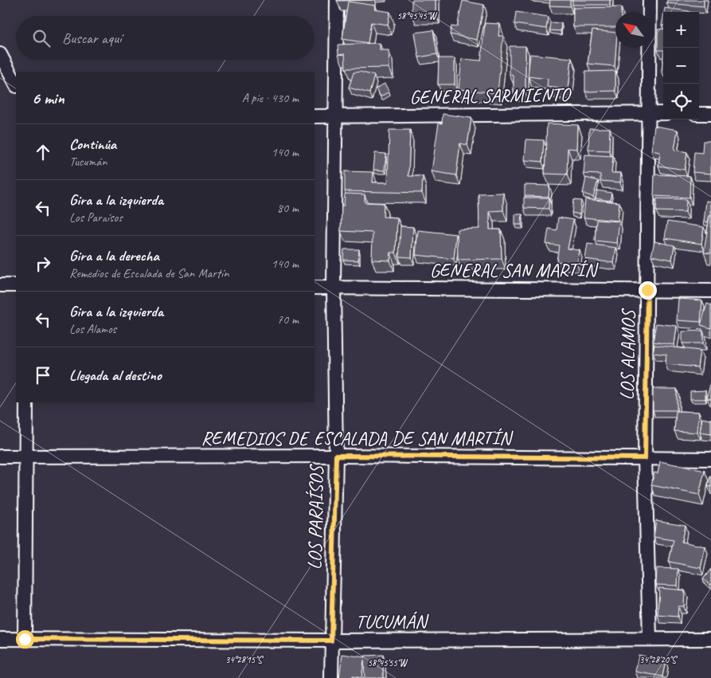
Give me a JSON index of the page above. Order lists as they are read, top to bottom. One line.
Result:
{"streets":{"street":["GENERAL SARMIENTO","GENERAL SAN MARTÍN","LOS ALAMOS","REMEDIOS DE ESCALADA DE SAN MARTÍN","LOS PARAÍSOS","TUCUMÁN"]},"crossings":[["GENERAL SARMIENTO","LOS ALAMOS"],["GENERAL SARMIENTO","LOS PARAÍSOS"],["GENERAL SAN MARTÍN","LOS ALAMOS"],["GENERAL SAN MARTÍN","LOS PARAÍSOS"],["LOS ALAMOS","REMEDIOS DE ESCALADA DE SAN MARTÍN"],["LOS ALAMOS","TUCUMÁN"],["REMEDIOS DE ESCALADA DE SAN MARTÍN","LOS PARAÍSOS"],["LOS PARAÍSOS","TUCUMÁN"]],"north":"top left","page":{"map_buttons":["+","−"],"search":"Buscar aquí","heading":["6 min","A pie · 430 m"],"list":[["Continúa","Tucumán","140 m"],["Gira a la izquierda","Los Paraísos","80 m"],["Gira a la derecha","Remedios de Escalada de San Martín","140 m"],["Gira a la izquierda","Los Alamos","70 m"],"Llegada al destino"]},"coordinates":["58°45'45\"W","34°28'15\"S","34°28'20\"S","58°45'55\"W"]}
